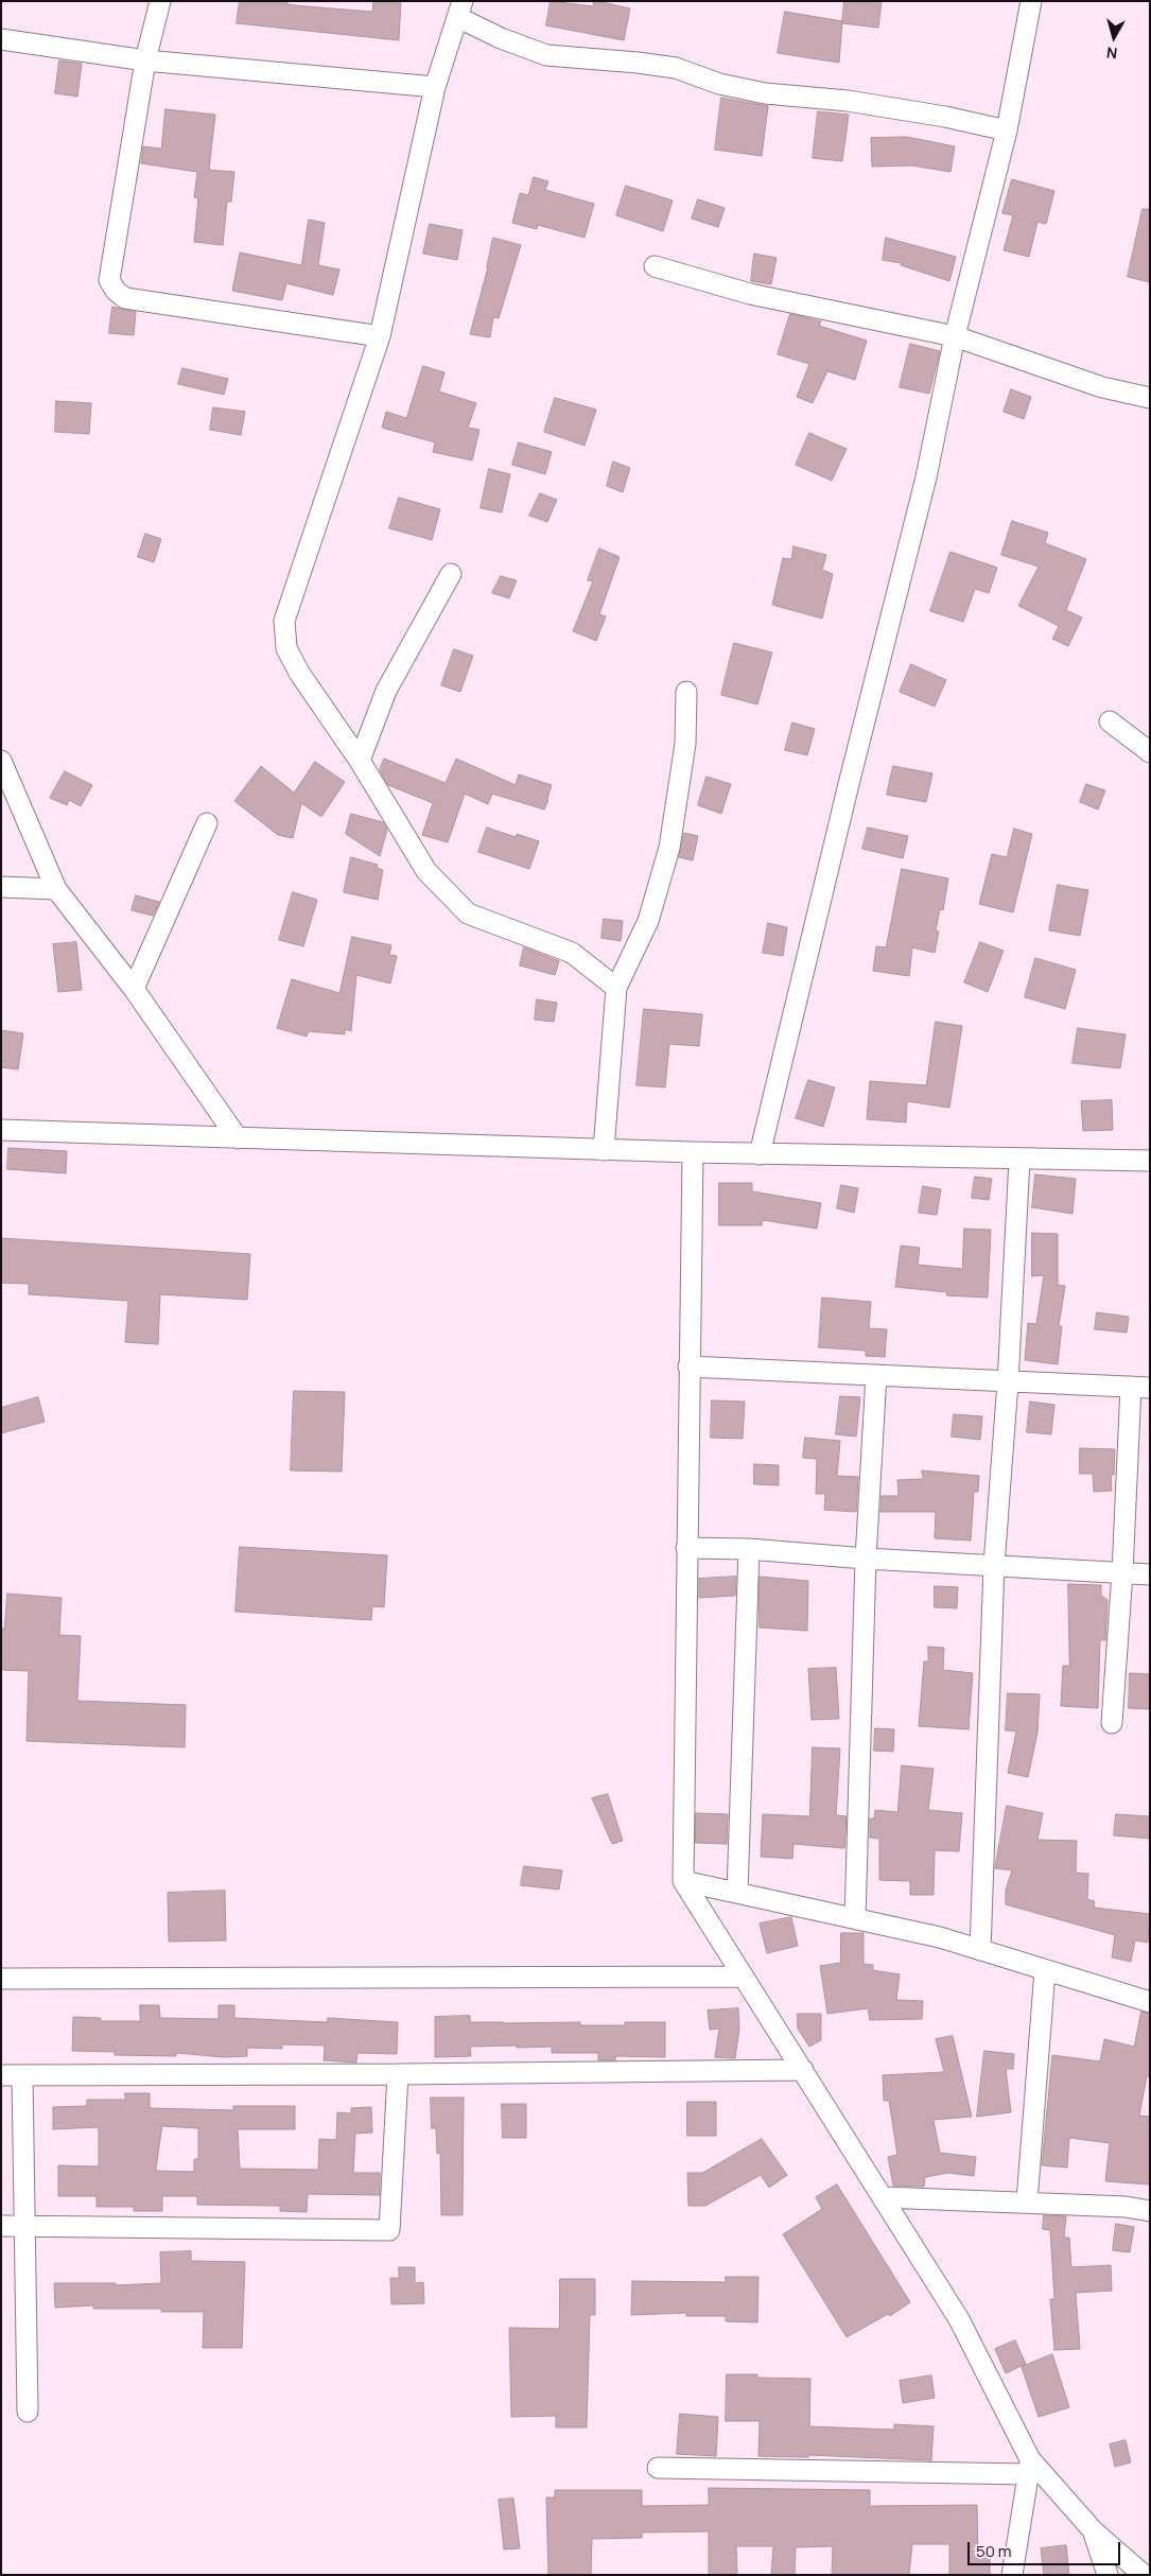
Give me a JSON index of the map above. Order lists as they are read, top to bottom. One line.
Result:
{"scale_bar":"50 m","north":"bottom"}
